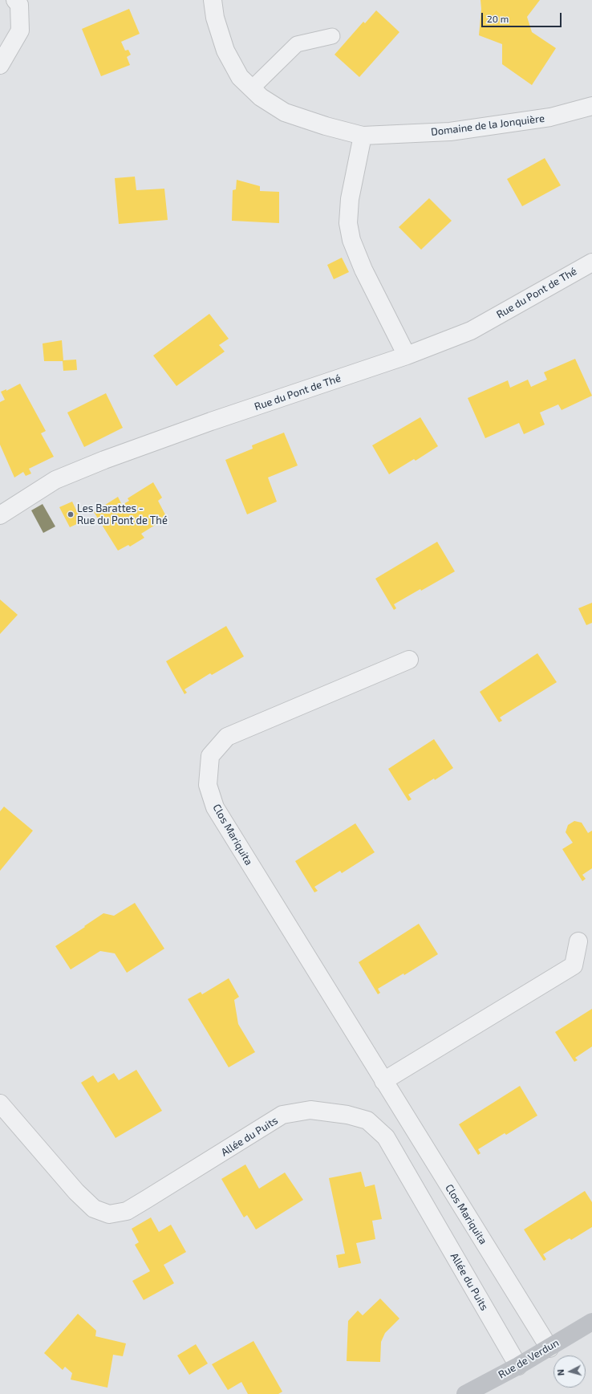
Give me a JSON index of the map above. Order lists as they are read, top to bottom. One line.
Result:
{"streets":{"main road":["Rue de Verdun"],"street":["Domaine de la Jonquière","Rue du Pont de Thé","Clos Mariquita","Allée du Puits"]},"crossings":[["Clos Mariquita","Rue de Verdun"],["Allée du Puits","Rue de Verdun"]],"places":["Les Barattes - Rue du Pont de Thé"],"scale_bar":"20 m","north":"left"}
